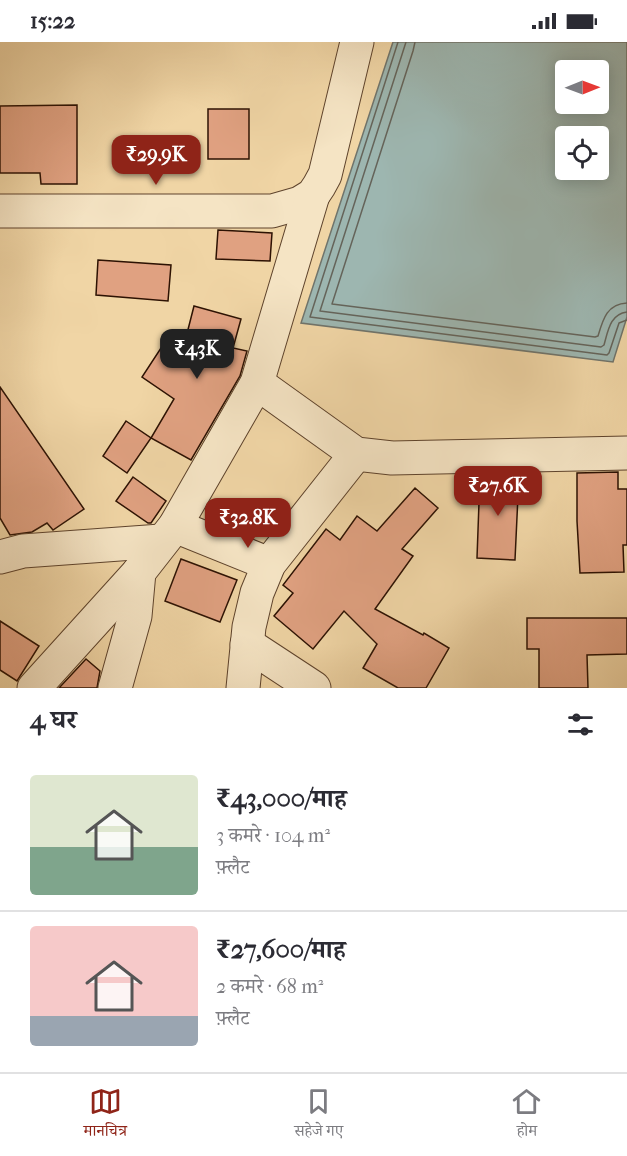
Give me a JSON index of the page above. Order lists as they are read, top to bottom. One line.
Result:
{"north":"right","page":{"status":"15:22","price":["₹29.9K","₹43K","₹27.6K","₹32.8K"],"heading":"4 घर","list":[{"name":"₹43,000/माह","note":"3 कमरे · 104 m² · फ़्लैट"},{"name":"₹27,600/माह","note":"2 कमरे · 68 m² · फ़्लैट"}],"tabs":["मानचित्र","सहेजे गए","होम"]}}
